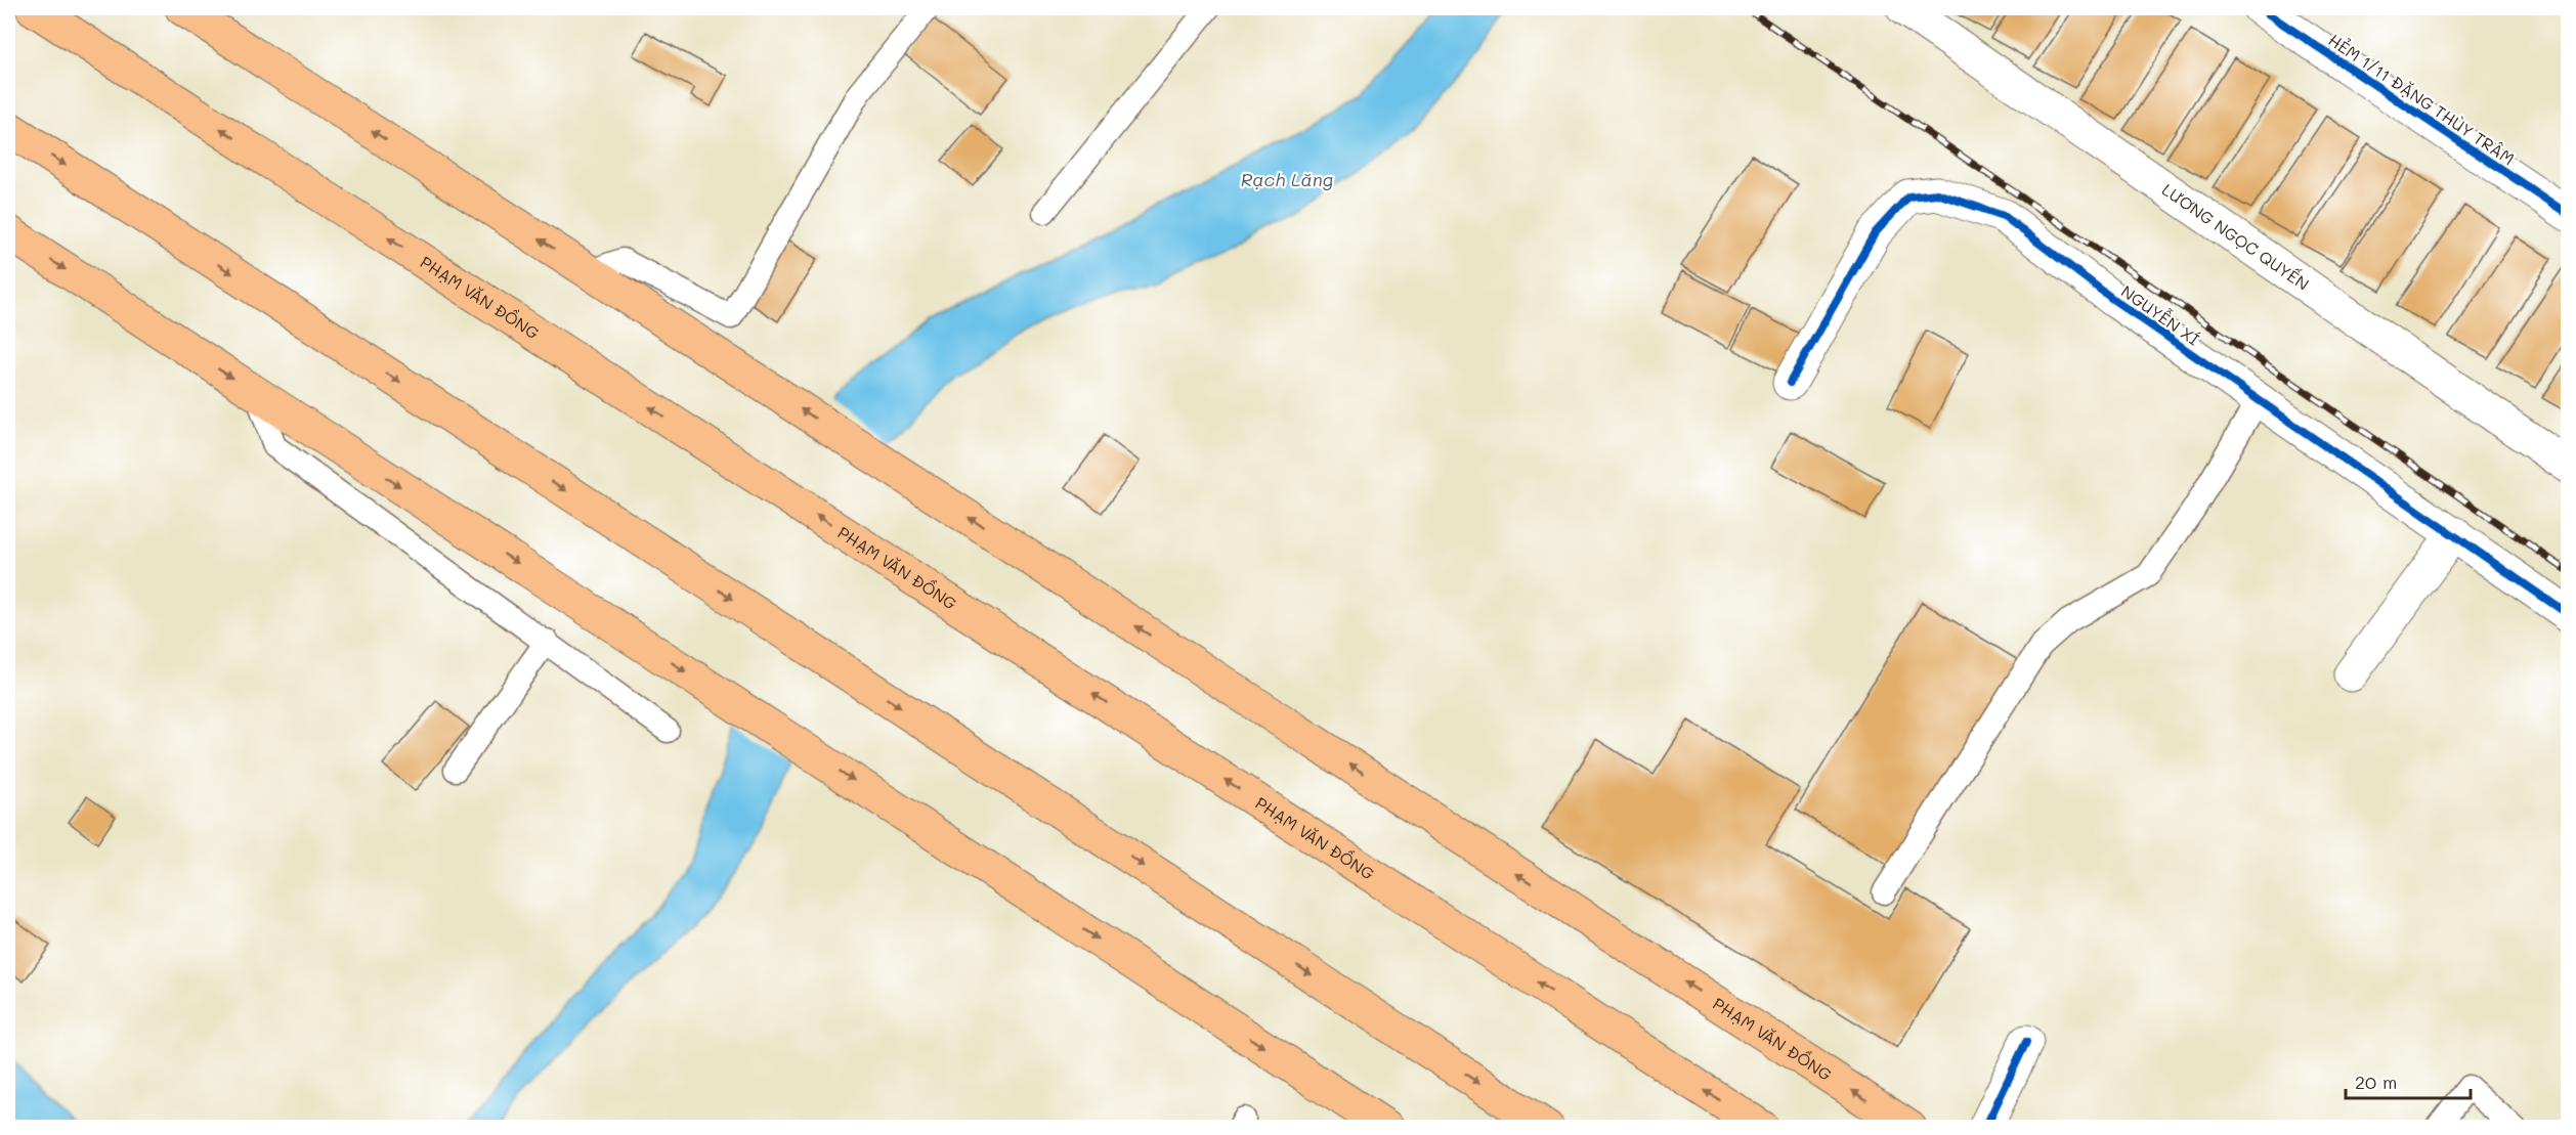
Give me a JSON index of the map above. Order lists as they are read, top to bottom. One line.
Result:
{"streets":{"main road":["PHẠM VĂN ĐỒNG"],"street":["HẺM 1/11 ĐẶNG THÙY TRÂM","LƯƠNG NGỌC QUYẾN","NGUYỄN XÍ"]},"water":["Rạch Lăng"],"scale_bar":"20 m"}
